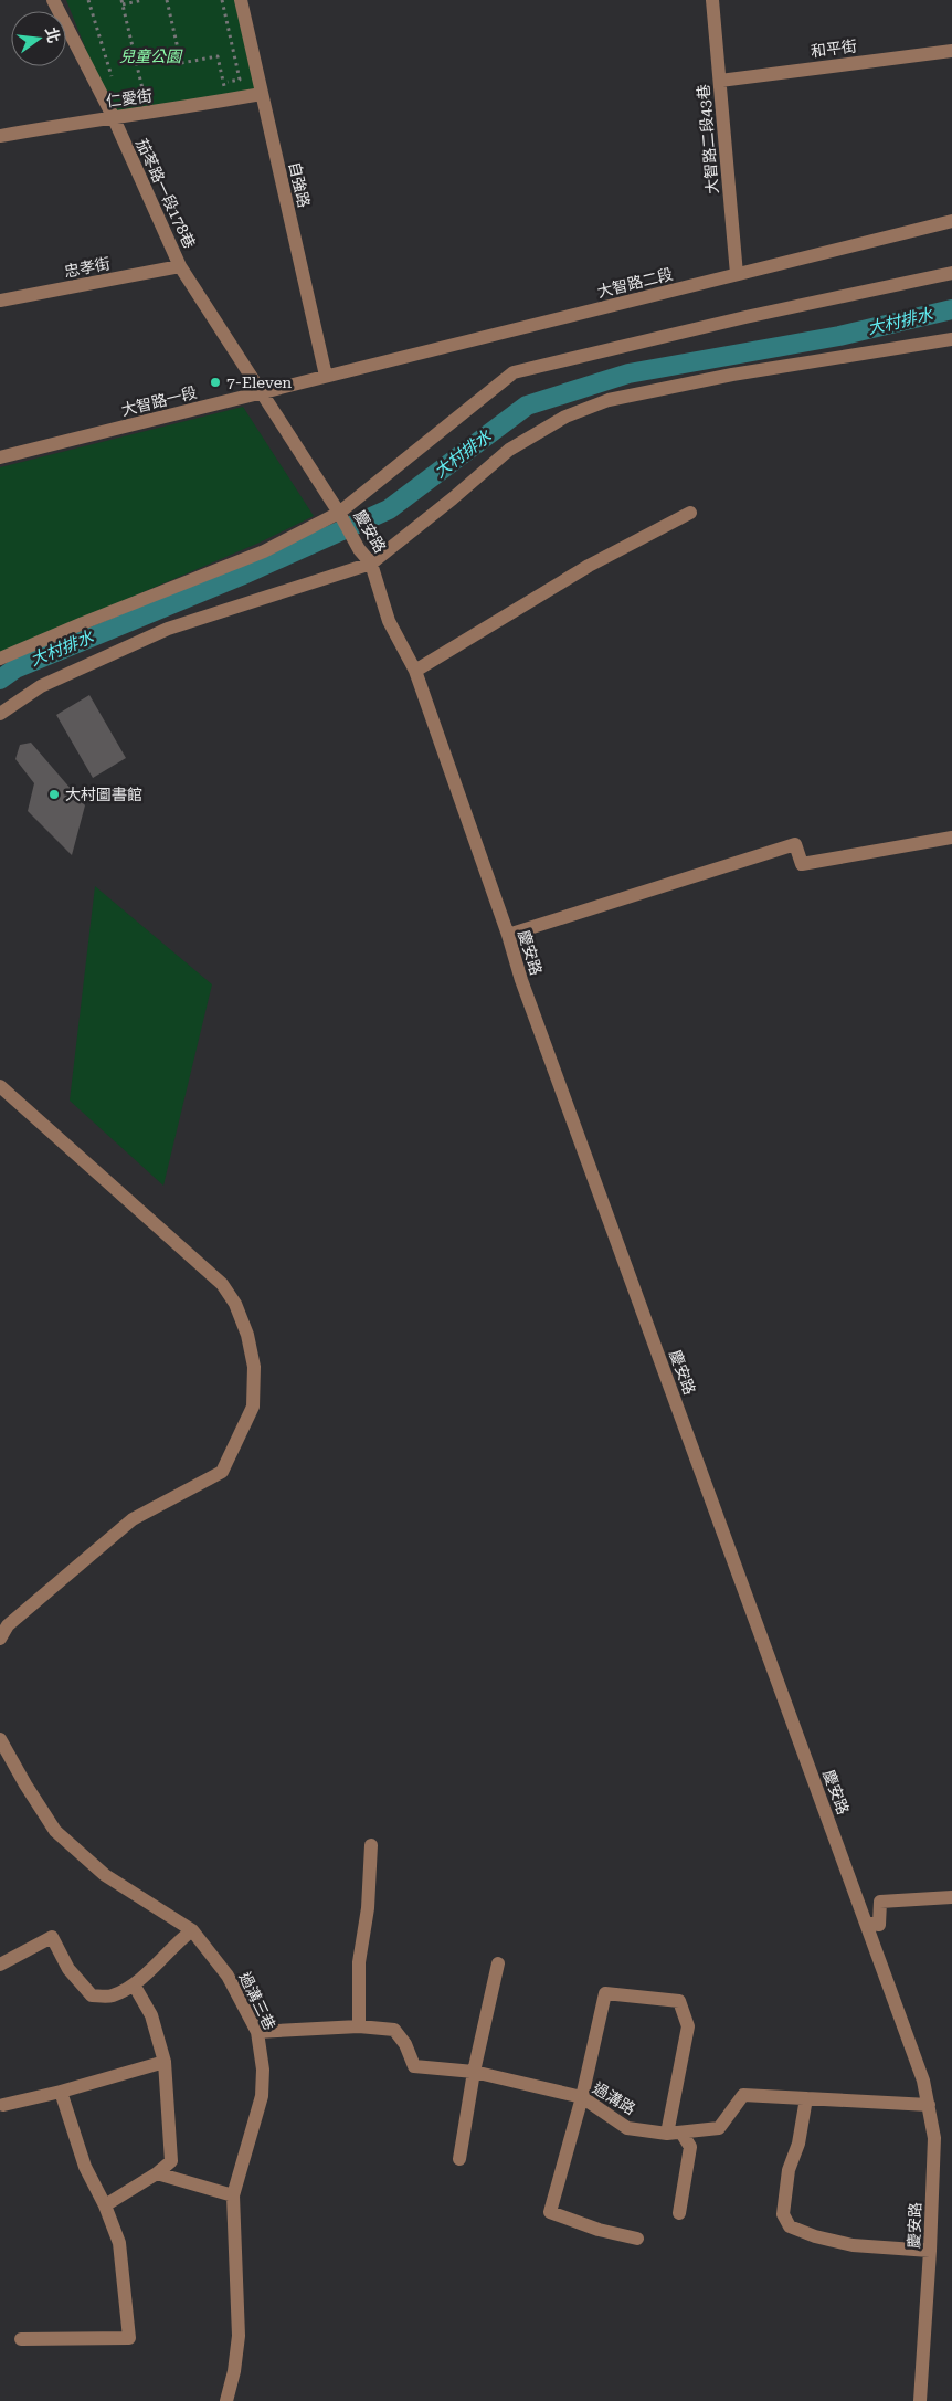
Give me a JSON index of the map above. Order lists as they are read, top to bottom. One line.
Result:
{"streets":{"street":["和平街","仁愛街","大智路二段43巷","自強路","茄苳路一段178巷","忠孝街","大智路二段","大智路一段","慶安路","過溝三巷","過溝路"]},"crossings":[["和平街","大智路二段43巷"],["仁愛街","自強路"],["仁愛街","茄苳路一段178巷"],["大智路二段43巷","大智路二段"],["自強路","大智路二段"],["自強路","大智路一段"],["茄苳路一段178巷","忠孝街"],["茄苳路一段178巷","大智路一段"],["茄苳路一段178巷","慶安路"],["大智路二段","大智路一段"],["大智路一段","慶安路"],["慶安路","過溝路"],["過溝三巷","過溝路"]],"water":["大村排水"],"parks":["兒童公園"],"places":["7-Eleven","大村圖書館"],"north":"right"}
